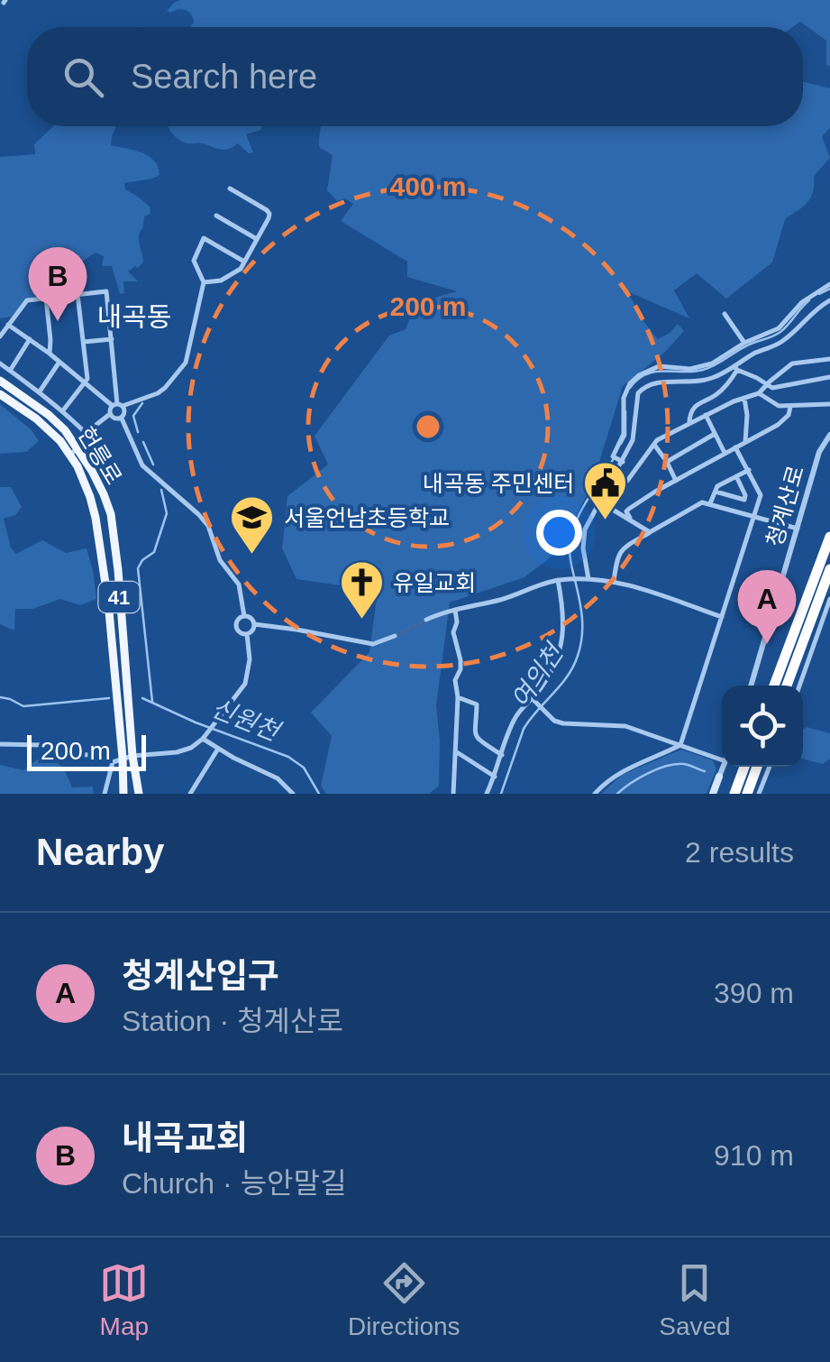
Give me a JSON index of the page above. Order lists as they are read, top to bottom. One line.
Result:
{"streets":{"main road":["헌릉로","41"],"street":["청계산로"]},"districts":["내곡동"],"water":["여의천","신원천"],"places":{"public building":["내곡동 주민센터"],"school or university":["서울언남초등학교"],"church":["유일교회"]},"scale_bar":"200 m","page":{"search":"Search here","pins":["B","A"],"scale":"200 m","heading":["Nearby","2 results"],"list":[{"mark":"A","name":"청계산입구","note":"Station · 청계산로","value":"390 m"},{"mark":"B","name":"내곡교회","note":"Church · 능안말길","value":"910 m"}],"nav":["Map","Directions","Saved"]},"rings":["400 m","200 m"]}
